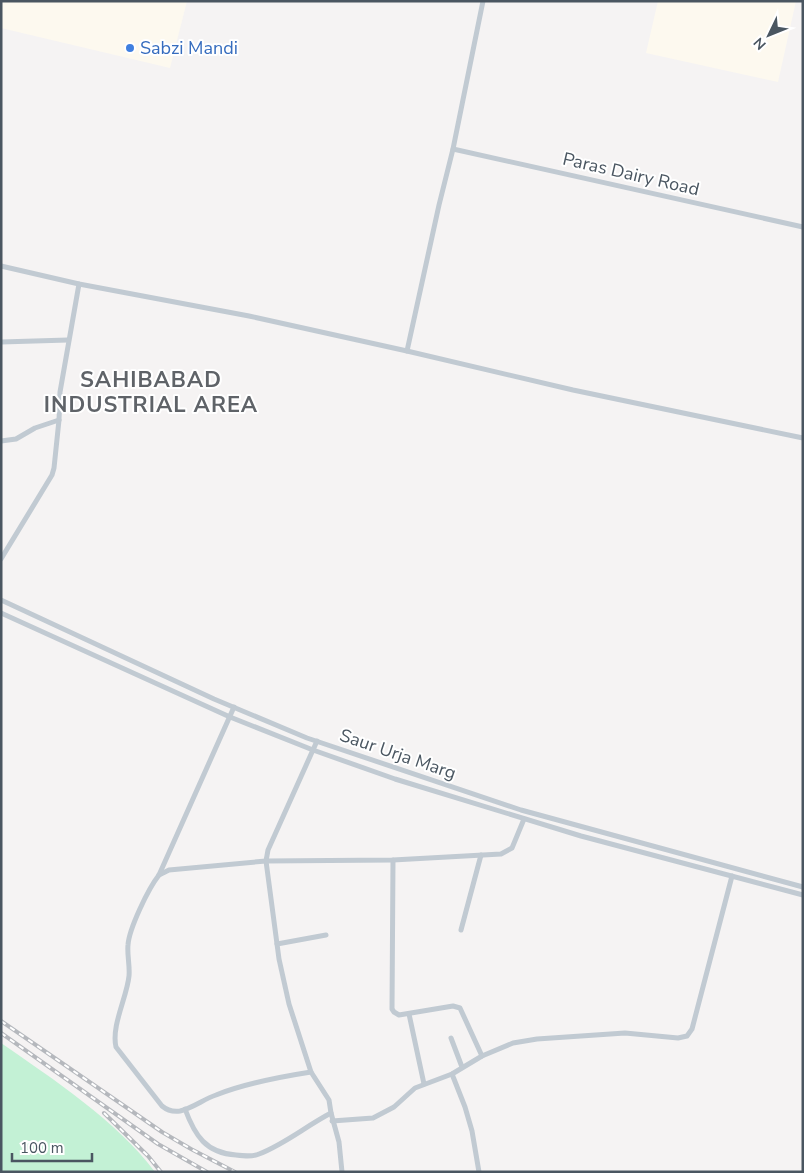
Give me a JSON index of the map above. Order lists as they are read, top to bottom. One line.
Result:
{"streets":{"street":["Paras Dairy Road","Saur Urja Marg"]},"districts":["SAHIBABAD INDUSTRIAL AREA"],"places":["Sabzi Mandi"],"scale_bar":"100 m","north":"bottom left"}
